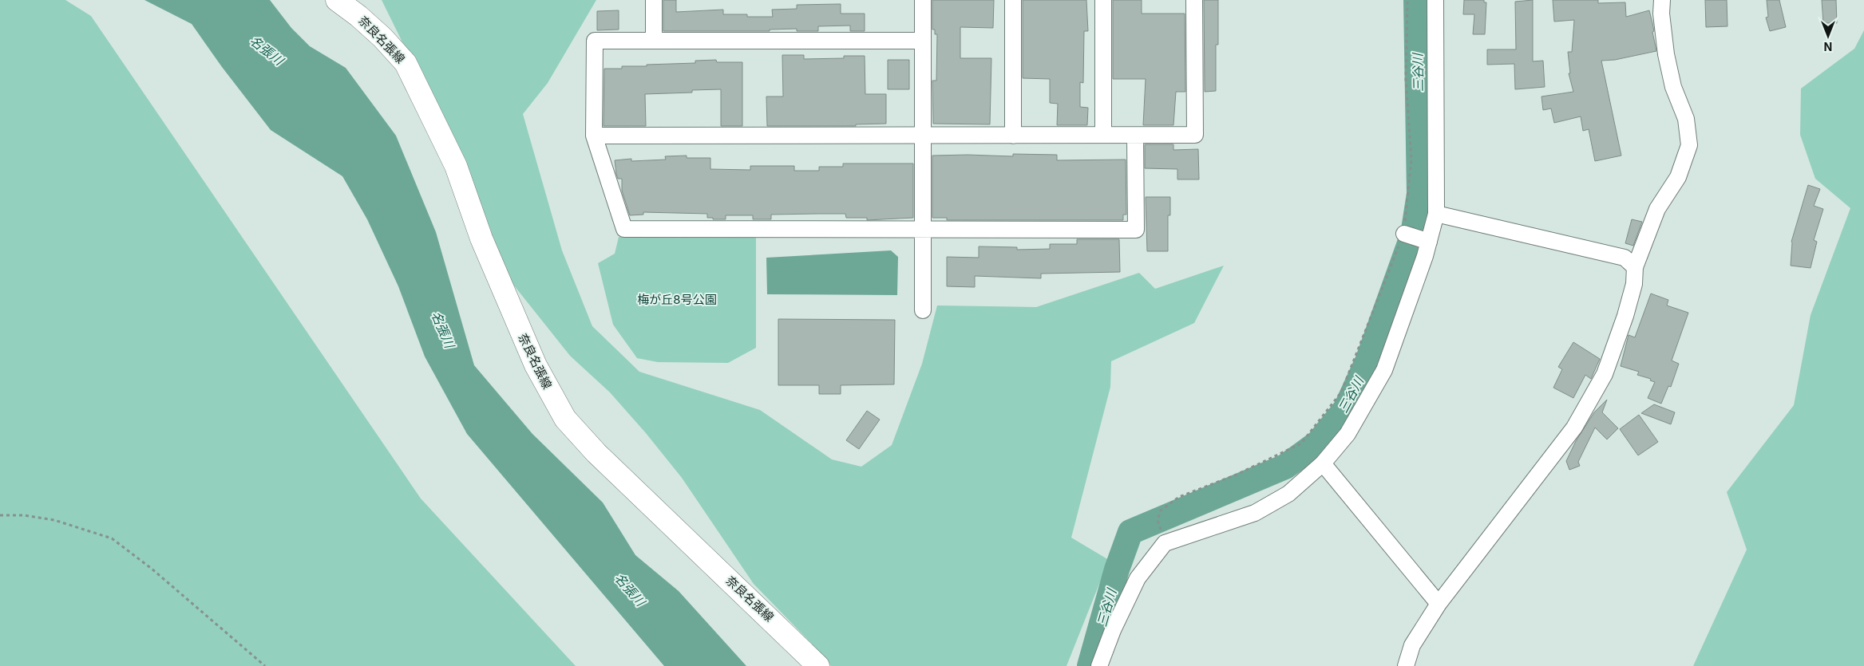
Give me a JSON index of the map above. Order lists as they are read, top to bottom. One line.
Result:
{"streets":{"main road":["奈良名張線"]},"water":["名張川","三谷川"],"parks":["梅が丘8号公園"],"north":"bottom"}
